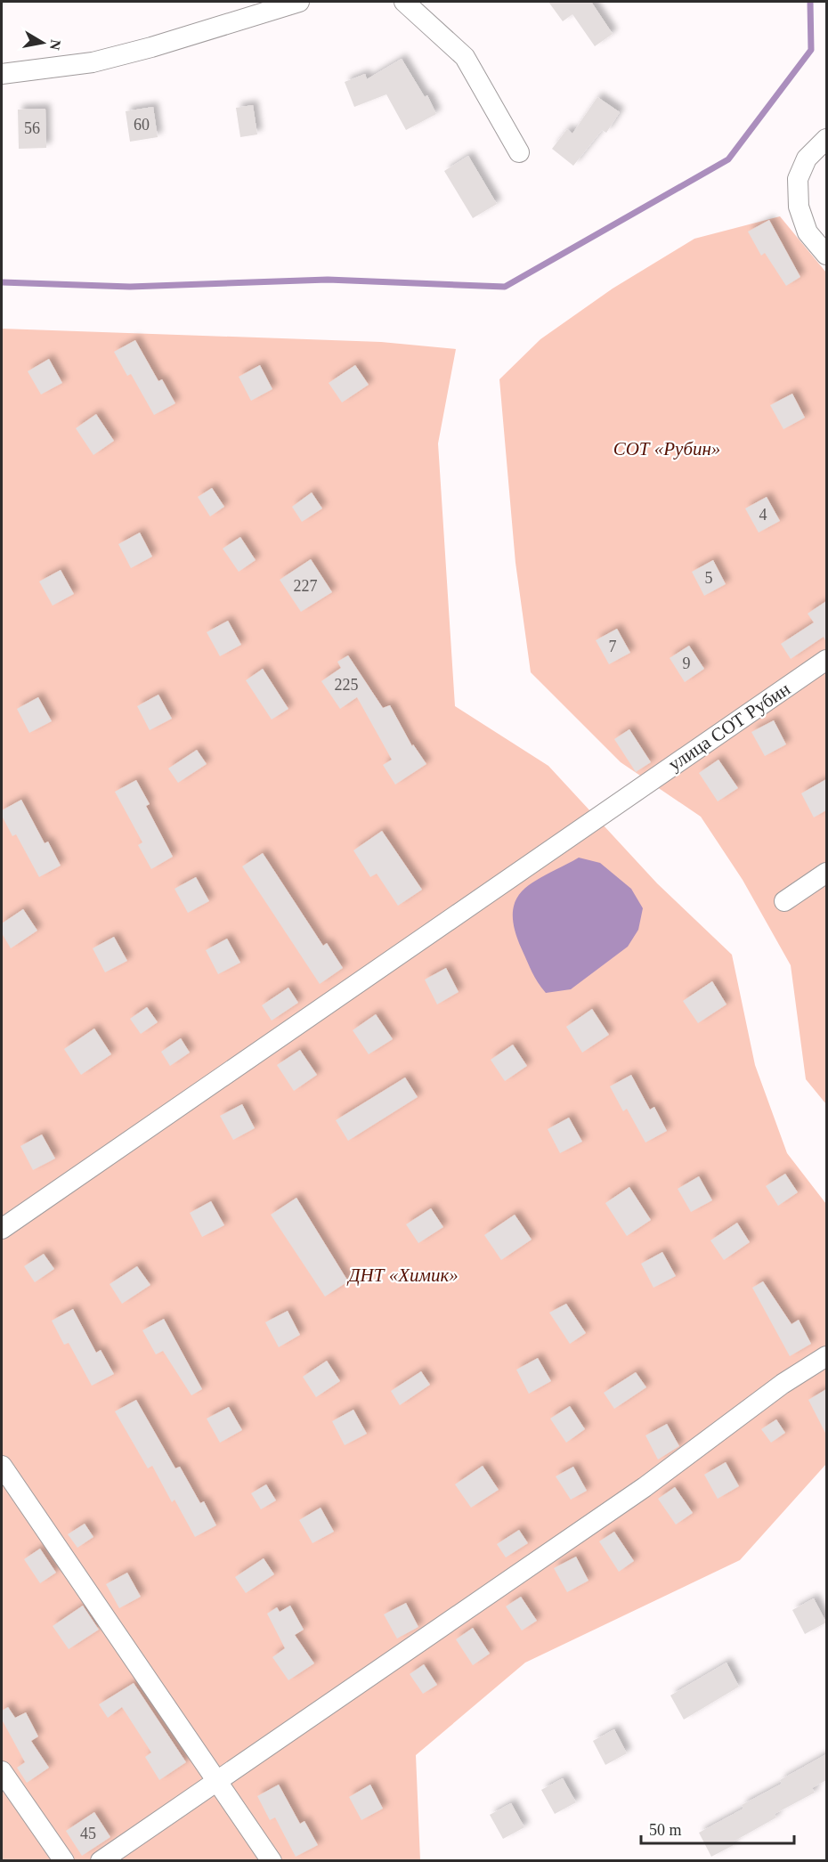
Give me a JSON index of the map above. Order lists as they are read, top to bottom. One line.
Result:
{"streets":{"street":["улица СОТ Рубин"]},"parks":["СОТ «Рубин»","ДНТ «Химик»"],"house_numbers":["60","56","4","5","227","7","9","225","45"],"scale_bar":"50 m","north":"right"}
